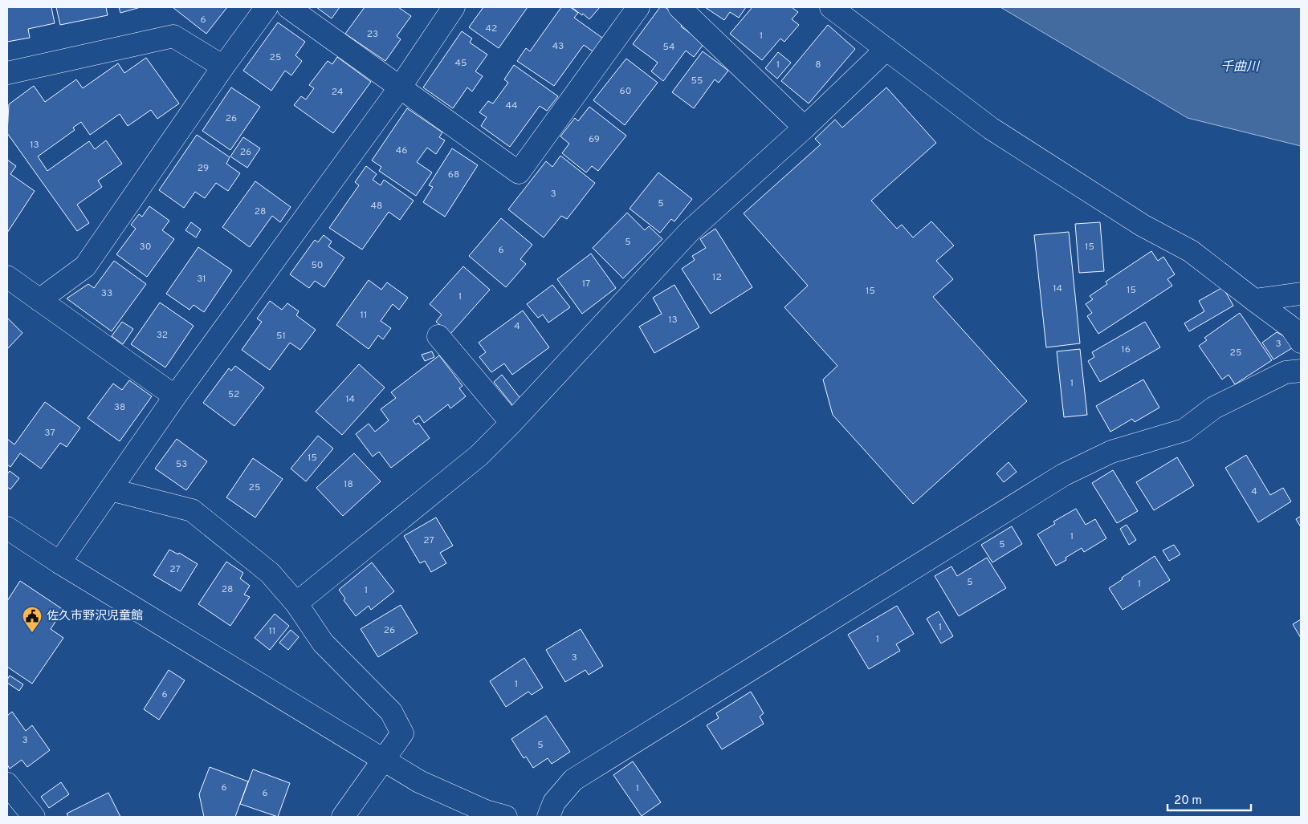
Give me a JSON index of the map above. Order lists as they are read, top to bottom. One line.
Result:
{"water":["千曲川"],"places":{"public building":["佐久市野沢児童館"]},"house_numbers":["6","42","23","1","43","54","25","45","1","8","55","60","24","44","26","69","13","46","26","29","68","3","5","48","28","5","30","15","6","50","12","31","17","14","15","15","33","1","11","13","4","32","51","3","16","25","1","52","14","38","37","15","53","18","25","4","1","27","5","27","5","1","28","1","1","26","11","1","3","1","6","3","5","6","1","6"],"scale_bar":"20 m"}
